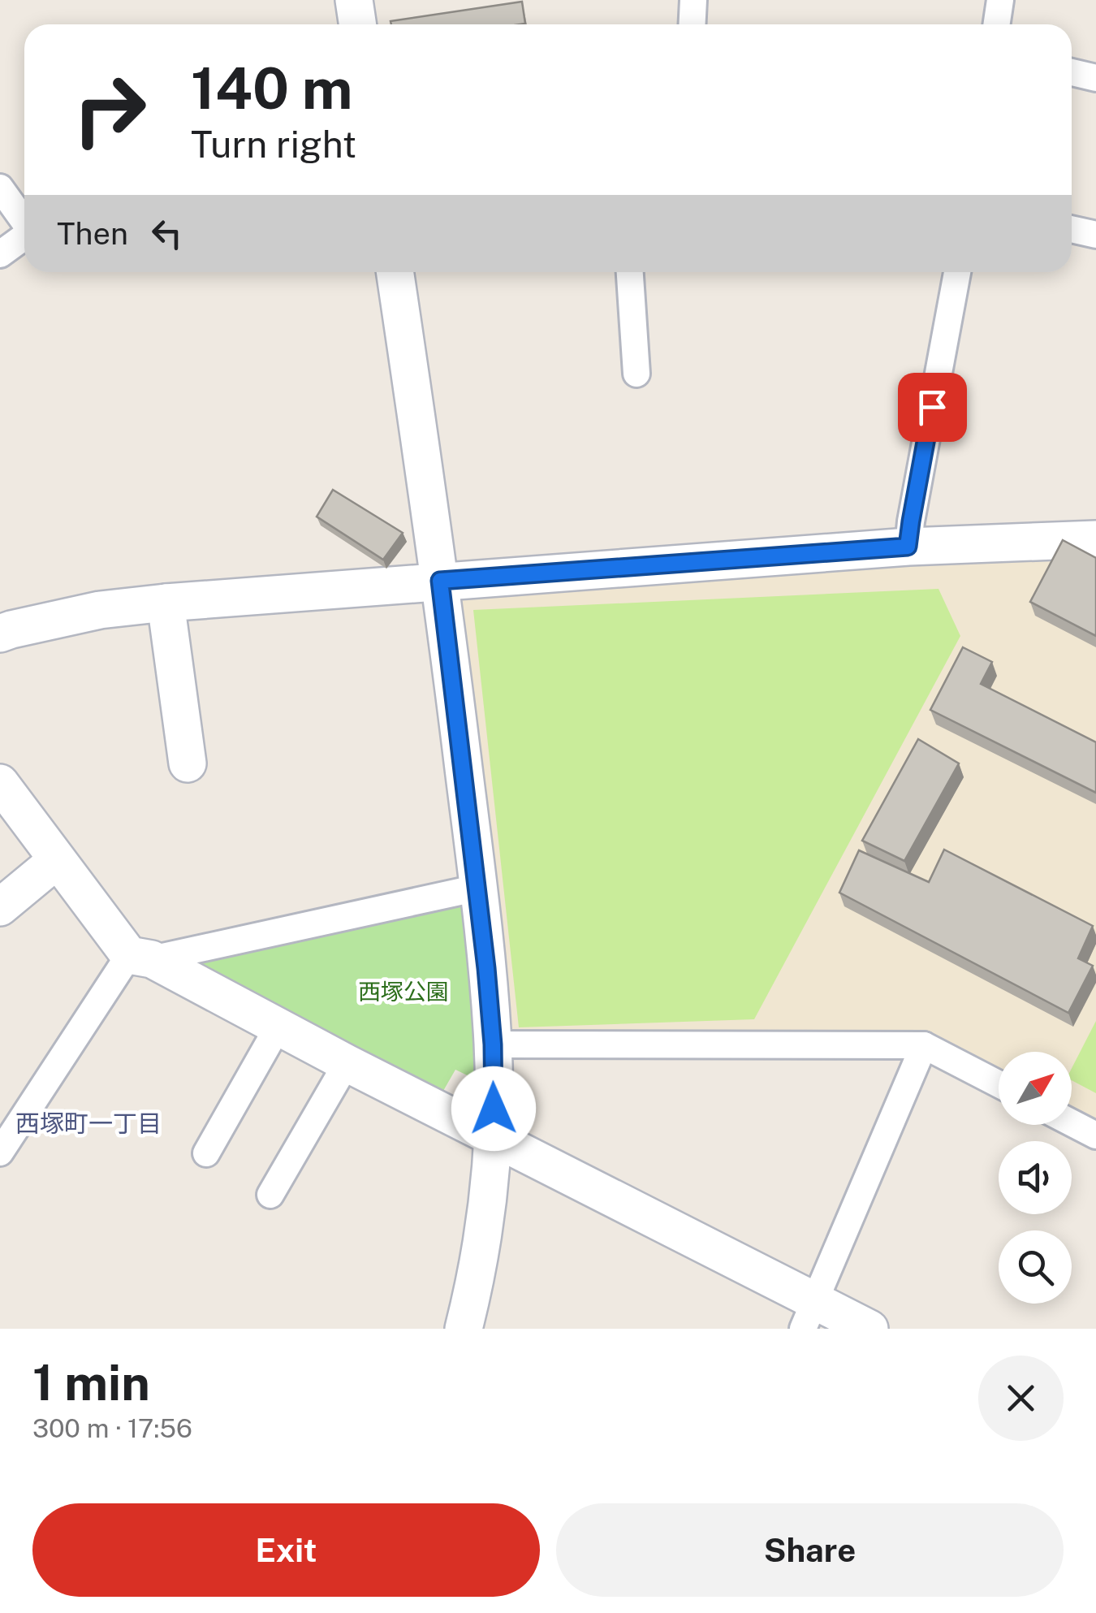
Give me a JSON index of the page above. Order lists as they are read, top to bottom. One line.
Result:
{"districts":["西塚町一丁目"],"parks":["西塚公園"],"north":"top right","page":{"turn":["140 m","Turn right"],"then":"Then","heading":["1 min","300 m · 17:56"],"buttons":["Exit","Share"]}}
